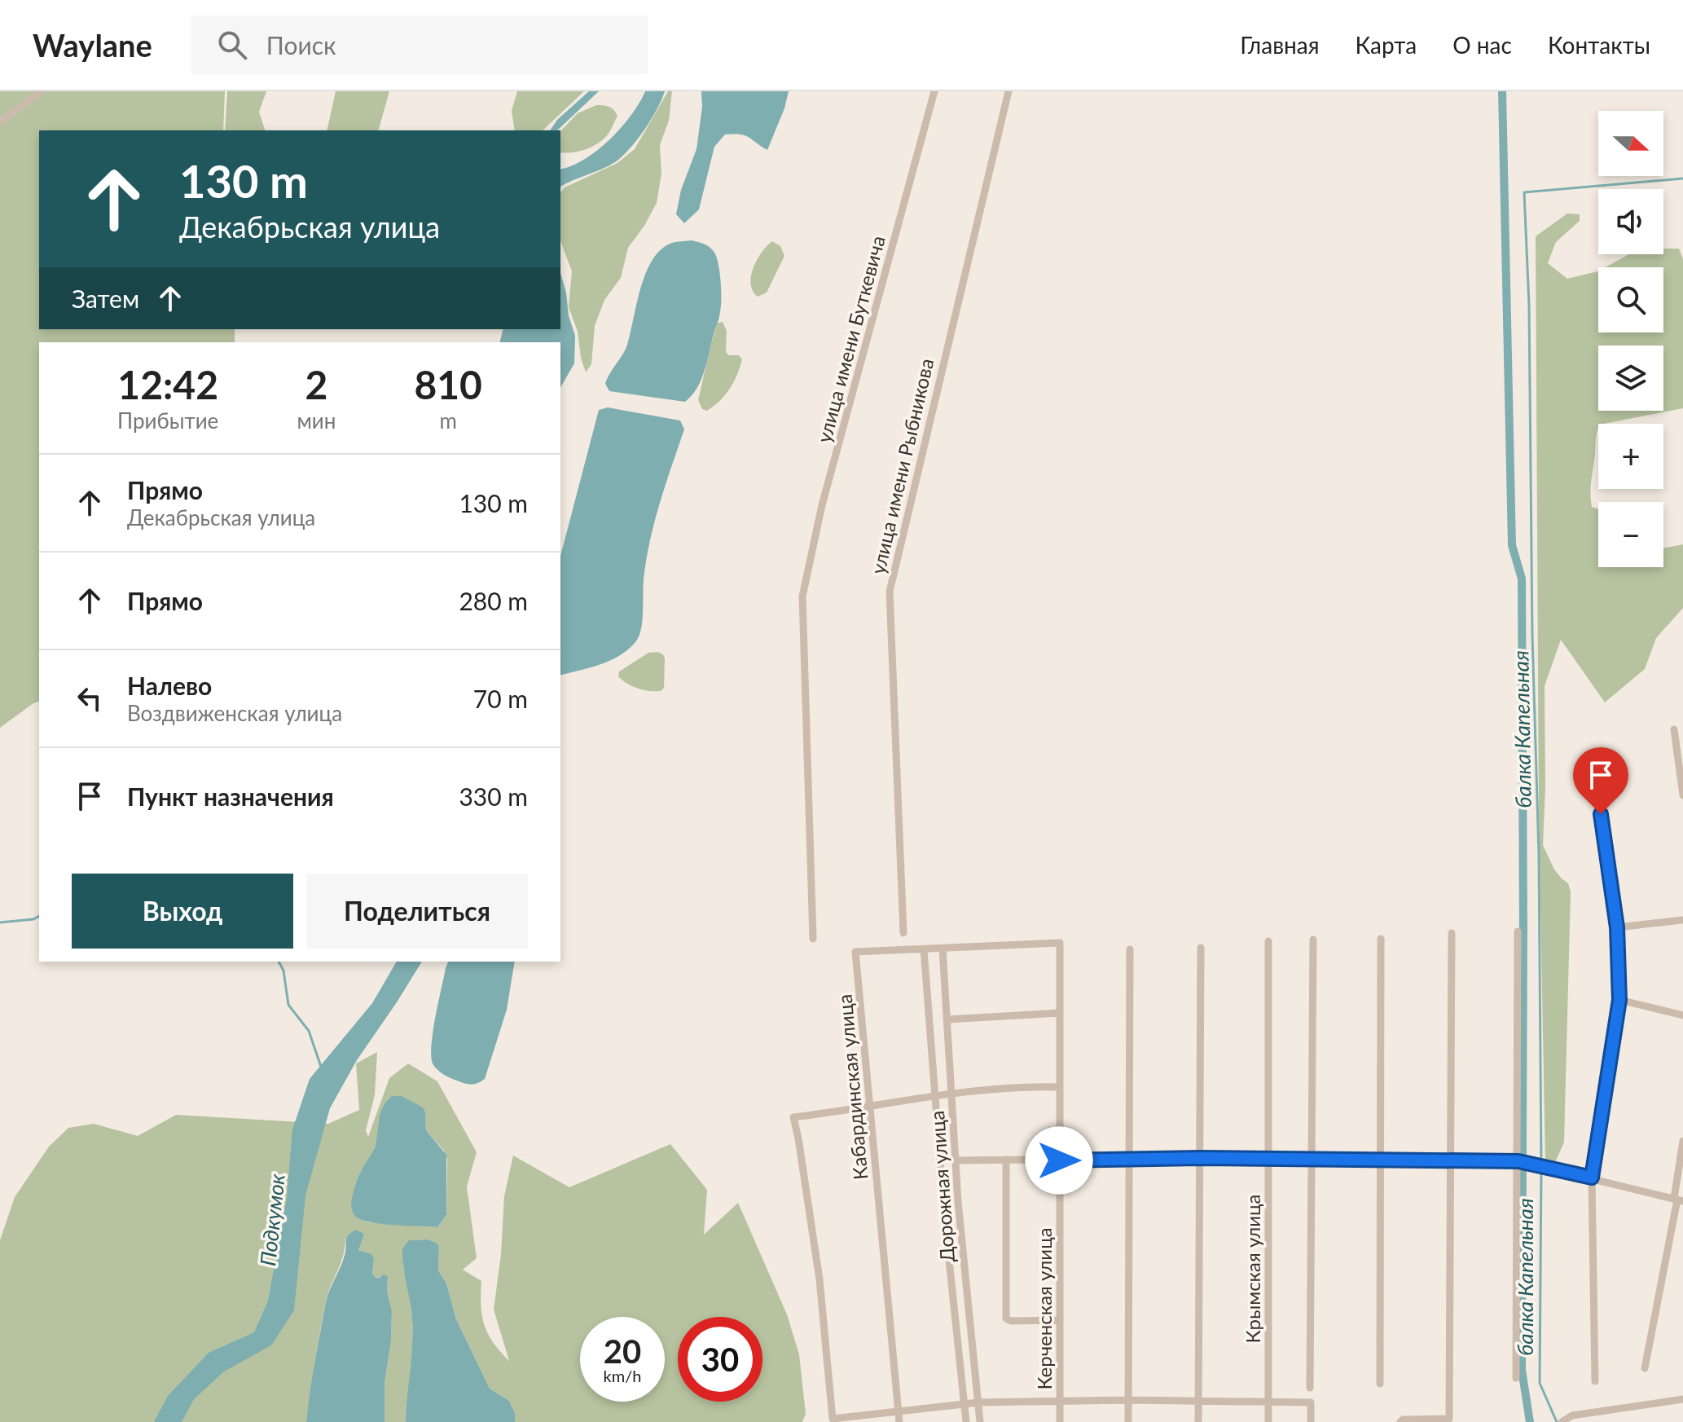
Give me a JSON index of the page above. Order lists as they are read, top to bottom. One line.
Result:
{"streets":{"street":["улица имени Буткевича","улица имени Рыбникова","Кабардинская улица","Дорожная улица","Крымская улица","Керченская улица"]},"crossings":[["Кабардинская улица","Дорожная улица"],["Кабардинская улица","Керченская улица"]],"water":["балка Капельная","Подкумок"],"north":"right","page":{"header":"Waylane","search":"Поиск","nav":["Главная","Карта","О нас","Контакты"],"map_buttons":["+","−"],"turn":["130 m","Декабрьская улица"],"then":"Затем","eta":["12:42","Прибытие","2","мин","810","m"],"list":[{"name":"Прямо","note":"Декабрьская улица","value":"130 m"},{"name":"Прямо","value":"280 m"},{"name":"Налево","note":"Воздвиженская улица","value":"70 m"},{"name":"Пункт назначения","value":"330 m"}],"buttons":["Выход","Поделиться"],"speed":"20 km/h","limit":"30"}}
